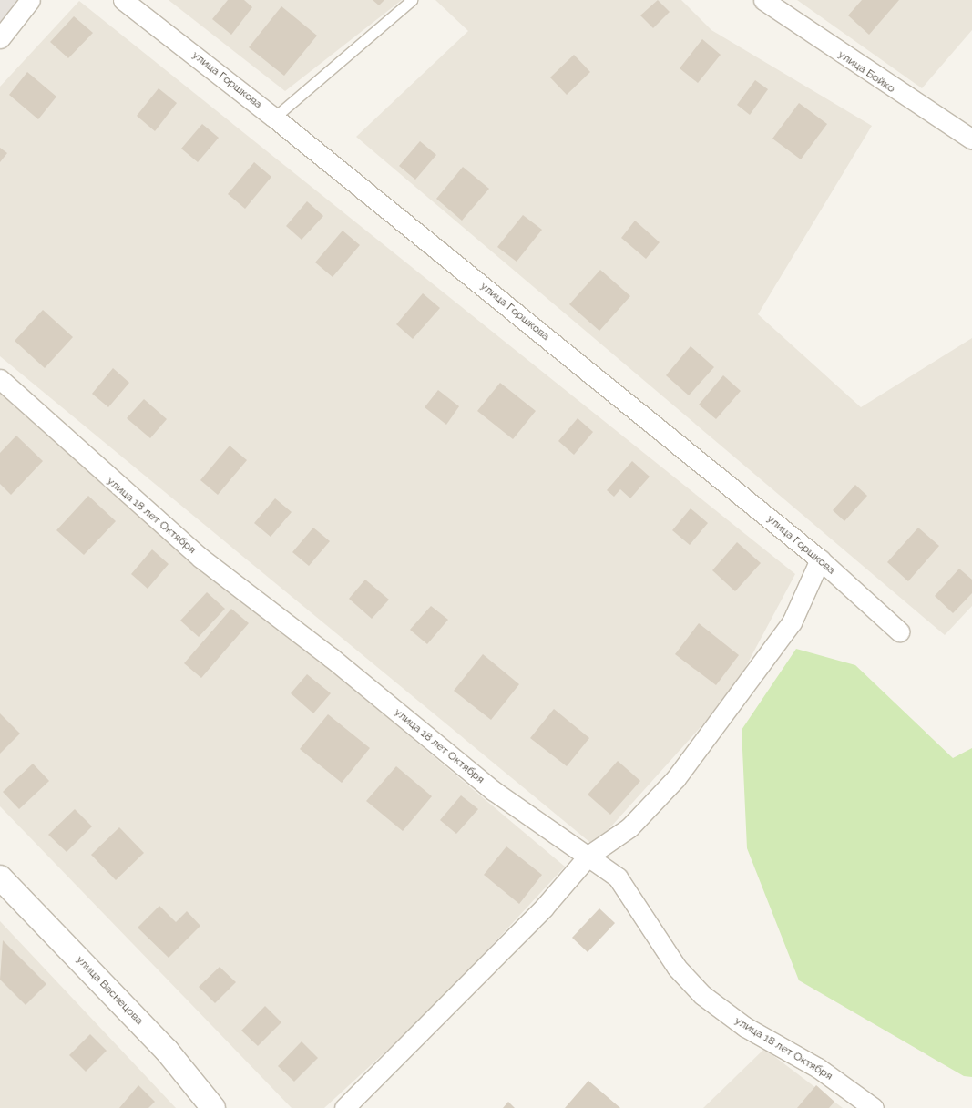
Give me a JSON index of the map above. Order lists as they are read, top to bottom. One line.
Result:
{"streets":{"street":["улица Бойко","улица Горшкова","улица 18 лет Октября","улица Васнецова"]}}
